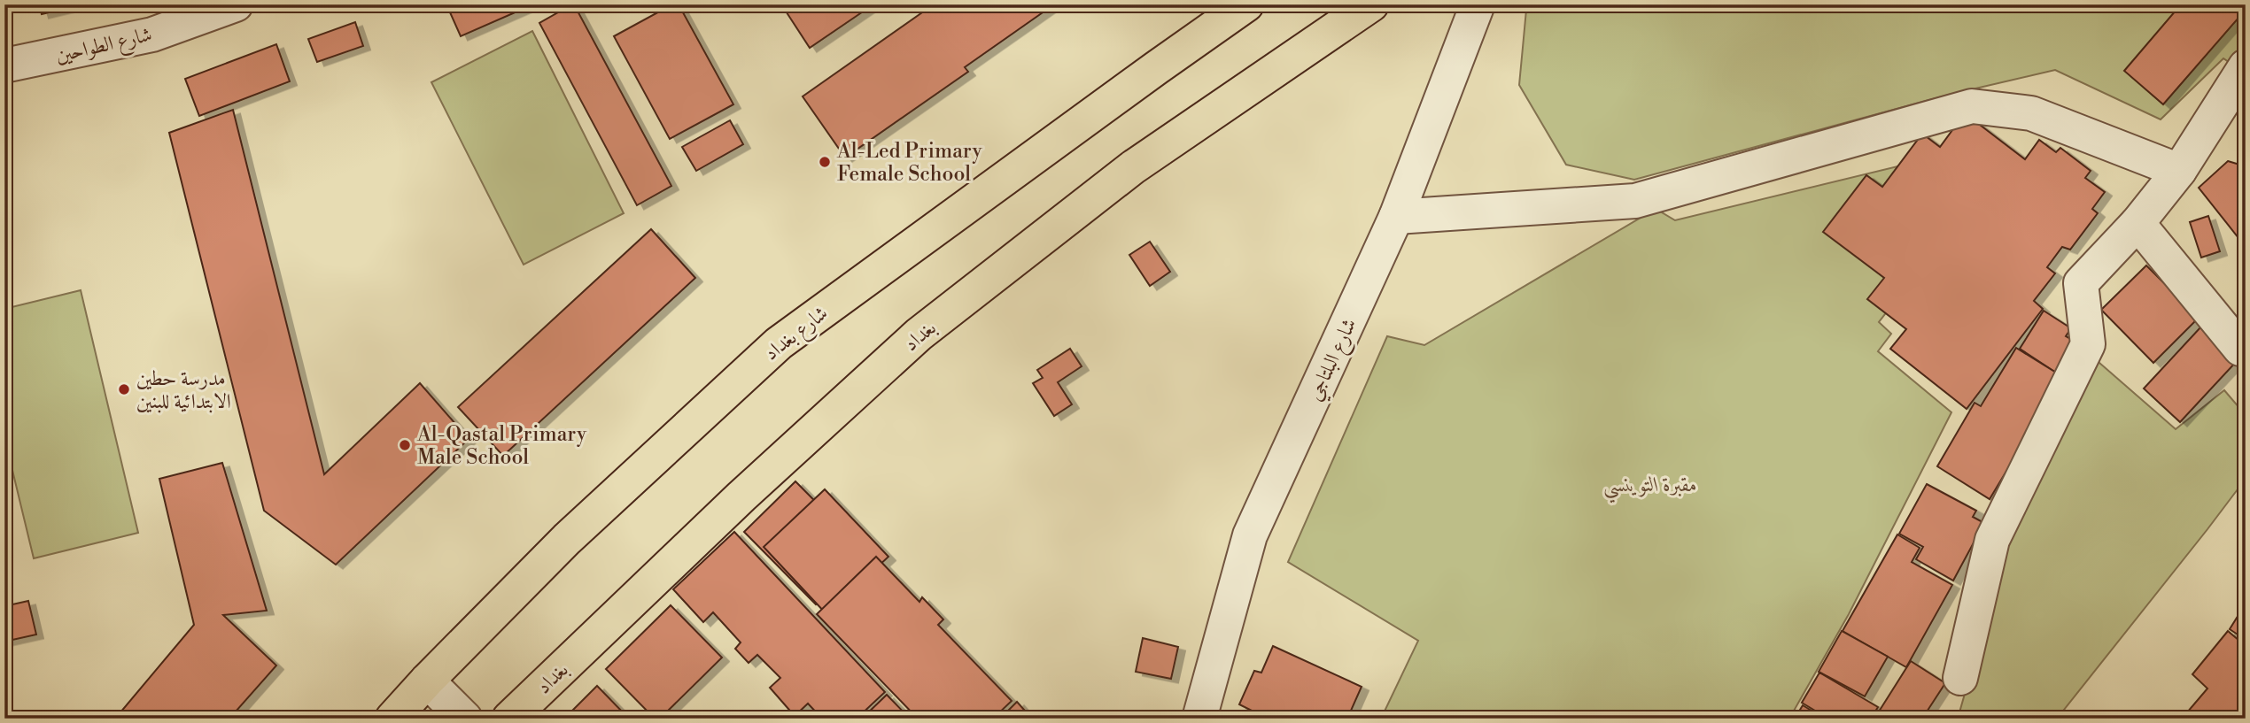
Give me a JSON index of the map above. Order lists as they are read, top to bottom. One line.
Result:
{"streets":{"main road":["شارع بغداد","بغداد"],"street":["شارع الطواحين","شارع البلتاجي"]},"parks":["مقبرة التوينسي"],"places":["Al-Led Primary Female School","مدرسة حطين الابتدائية للبنين","Al-Qastal Primary Male School"]}
